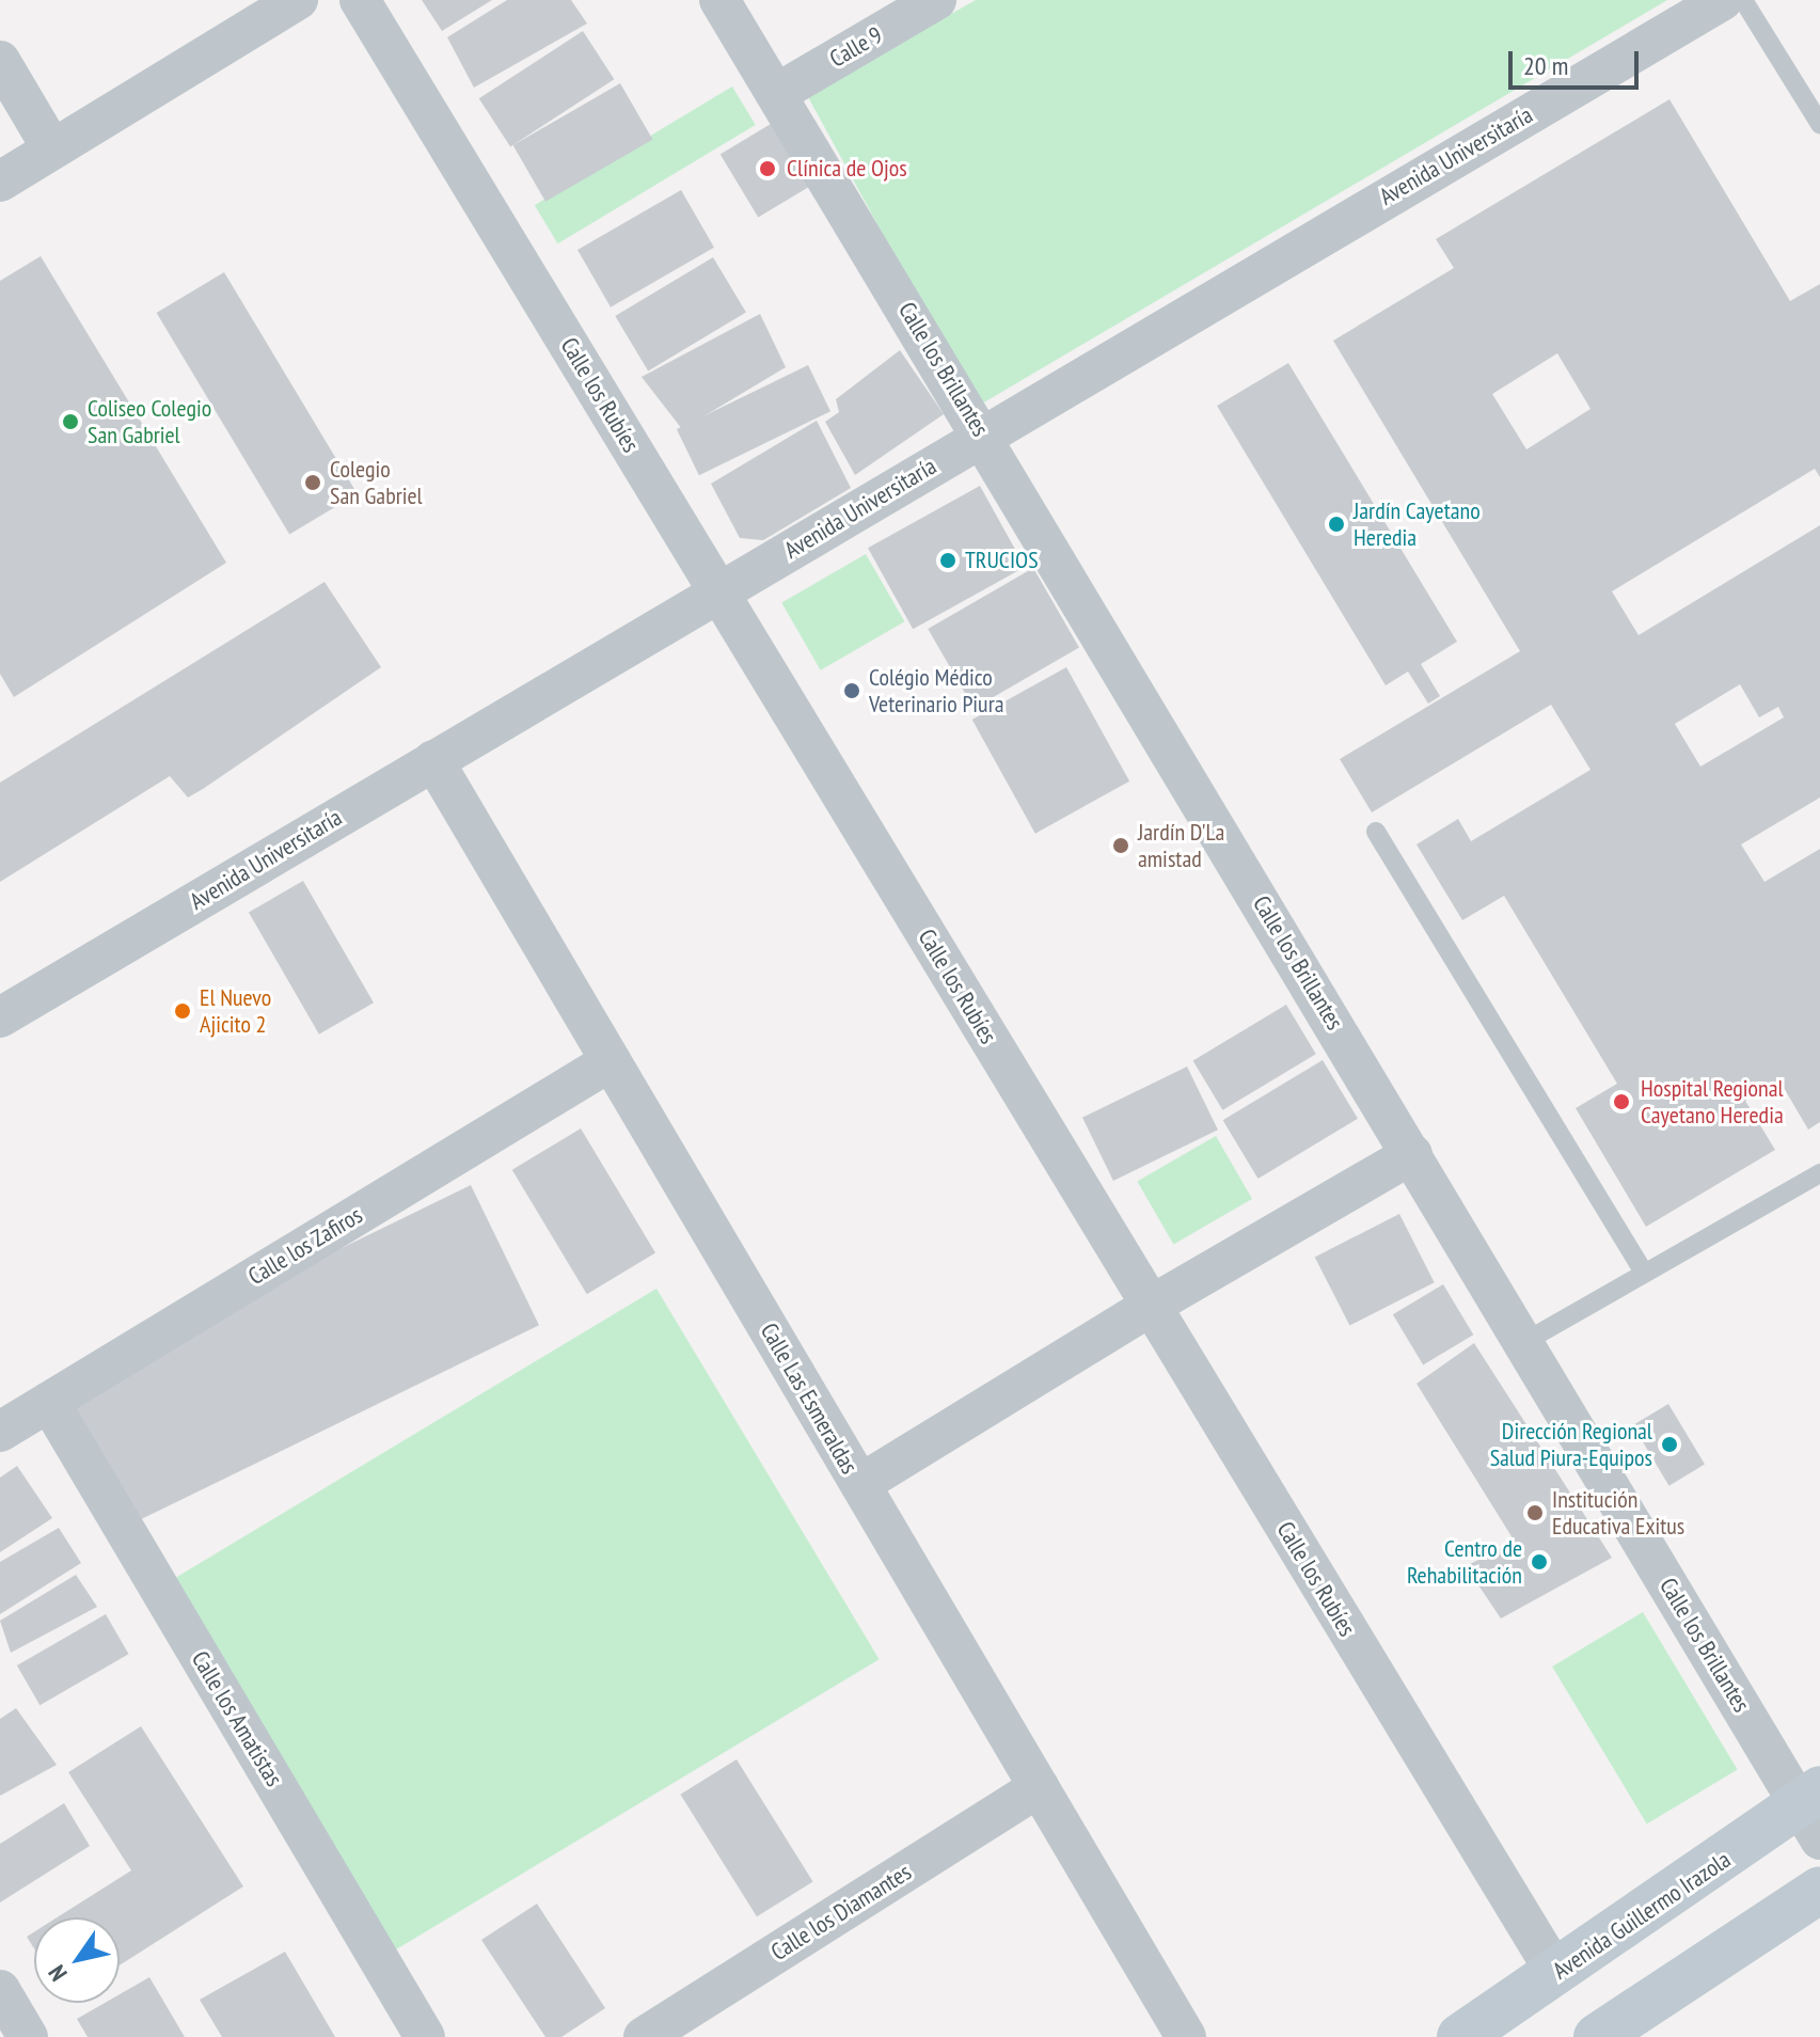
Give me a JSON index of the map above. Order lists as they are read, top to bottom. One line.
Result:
{"streets":{"main road":["Avenida Guillermo Irazola"],"street":["Calle 9","Avenida Universitaría","Calle los Brillantes","Calle los Rubíes","Calle los Zafiros","Calle Las Esmeraldas","Calle los Amatistas","Calle los Diamantes"]},"crossings":[["Calle 9","Calle los Brillantes"],["Avenida Universitaría","Calle los Brillantes"],["Avenida Universitaría","Calle los Rubíes"],["Avenida Universitaría","Calle Las Esmeraldas"],["Calle los Brillantes","Avenida Guillermo Irazola"],["Calle los Rubíes","Avenida Guillermo Irazola"],["Calle los Zafiros","Calle Las Esmeraldas"],["Calle los Zafiros","Calle los Amatistas"],["Calle Las Esmeraldas","Calle los Diamantes"]],"places":["Clínica de Ojos","Coliseo Colegio San Gabriel","Colegio San Gabriel","Jardín Cayetano Heredia","TRUCIOS","Colégio Médico Veterinario Piura","Jardín D'La amistad","El Nuevo Ajicito 2","Hospital Regional Cayetano Heredia","Dirección Regional Salud Piura-Equipos","Institución Educativa Exitus","Centro de Rehabilitación"],"scale_bar":"20 m","north":"bottom left"}
